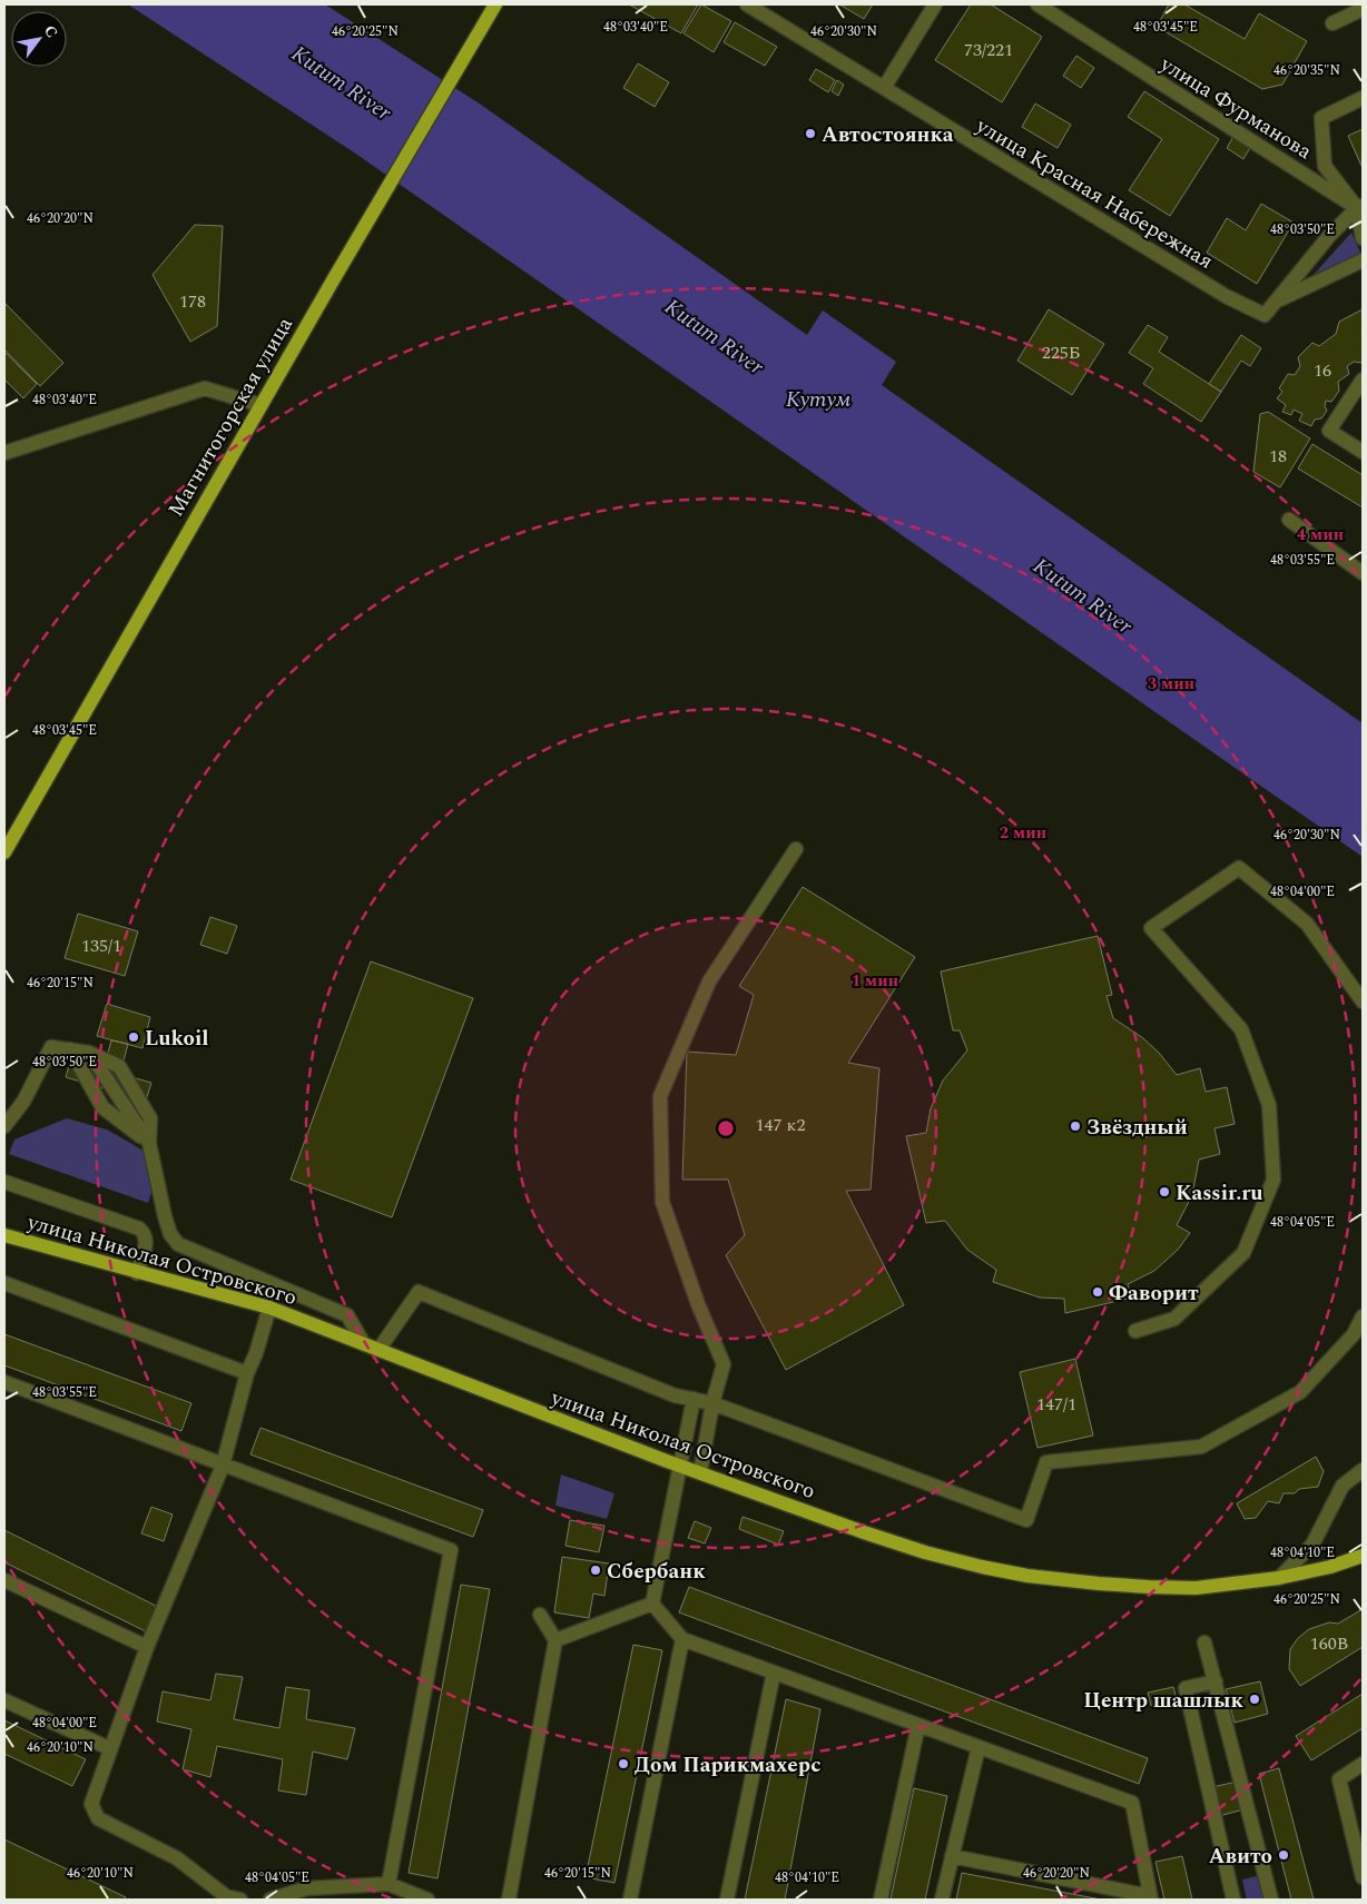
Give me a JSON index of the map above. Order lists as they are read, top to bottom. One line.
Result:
{"streets":{"main road":["Магнитогорская улица","улица Николая Островского"],"street":["улица Фурманова","улица Красная Набережная"]},"water":["Kutum River","Кутум"],"places":["Автостоянка","Lukoil","Звёздный","Kassir.ru","Фаворит","Сбербанк","Центр шашлык","Дом Парикмахерс","Авито"],"house_numbers":["73/221","178","225Б","16","18","135/1","147 к2","147/1","160В"],"north":"top right","coordinates":["48°03'45\"E","48°03'40\"E","46°20'25\"N","46°20'30\"N","46°20'35\"N","46°20'20\"N","48°03'50\"E","48°03'55\"E","48°04'00\"E","46°20'15\"N","48°04'05\"E","48°04'10\"E","46°20'10\"N"],"rings":["4 мин","3 мин","2 мин","1 мин"]}
